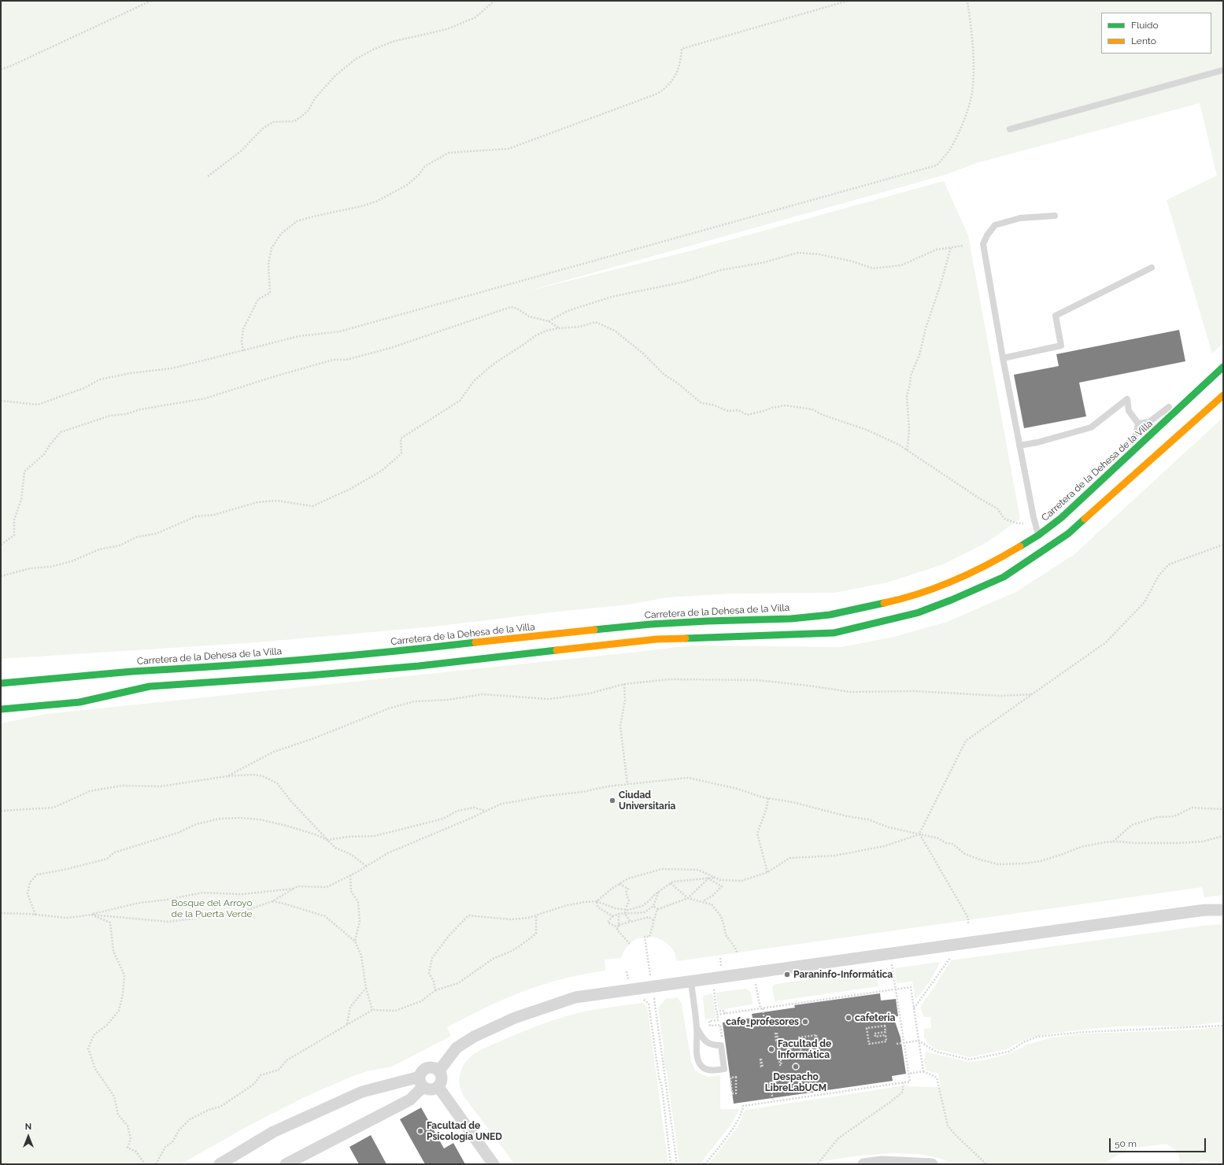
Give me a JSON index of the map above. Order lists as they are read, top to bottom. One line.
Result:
{"streets":{"main road":["Carretera de la Dehesa de la Villa"]},"parks":["Bosque del Arroyo de la Puerta Verde"],"places":["Ciudad Universitaria","Paraninfo-Informática","cafeteria","cafe_profesores","Facultad de Informática","Despacho LibreLabUCM","Facultad de Psicología UNED"],"legend":["Fluido","Lento"],"scale_bar":"50 m","north":"top"}
